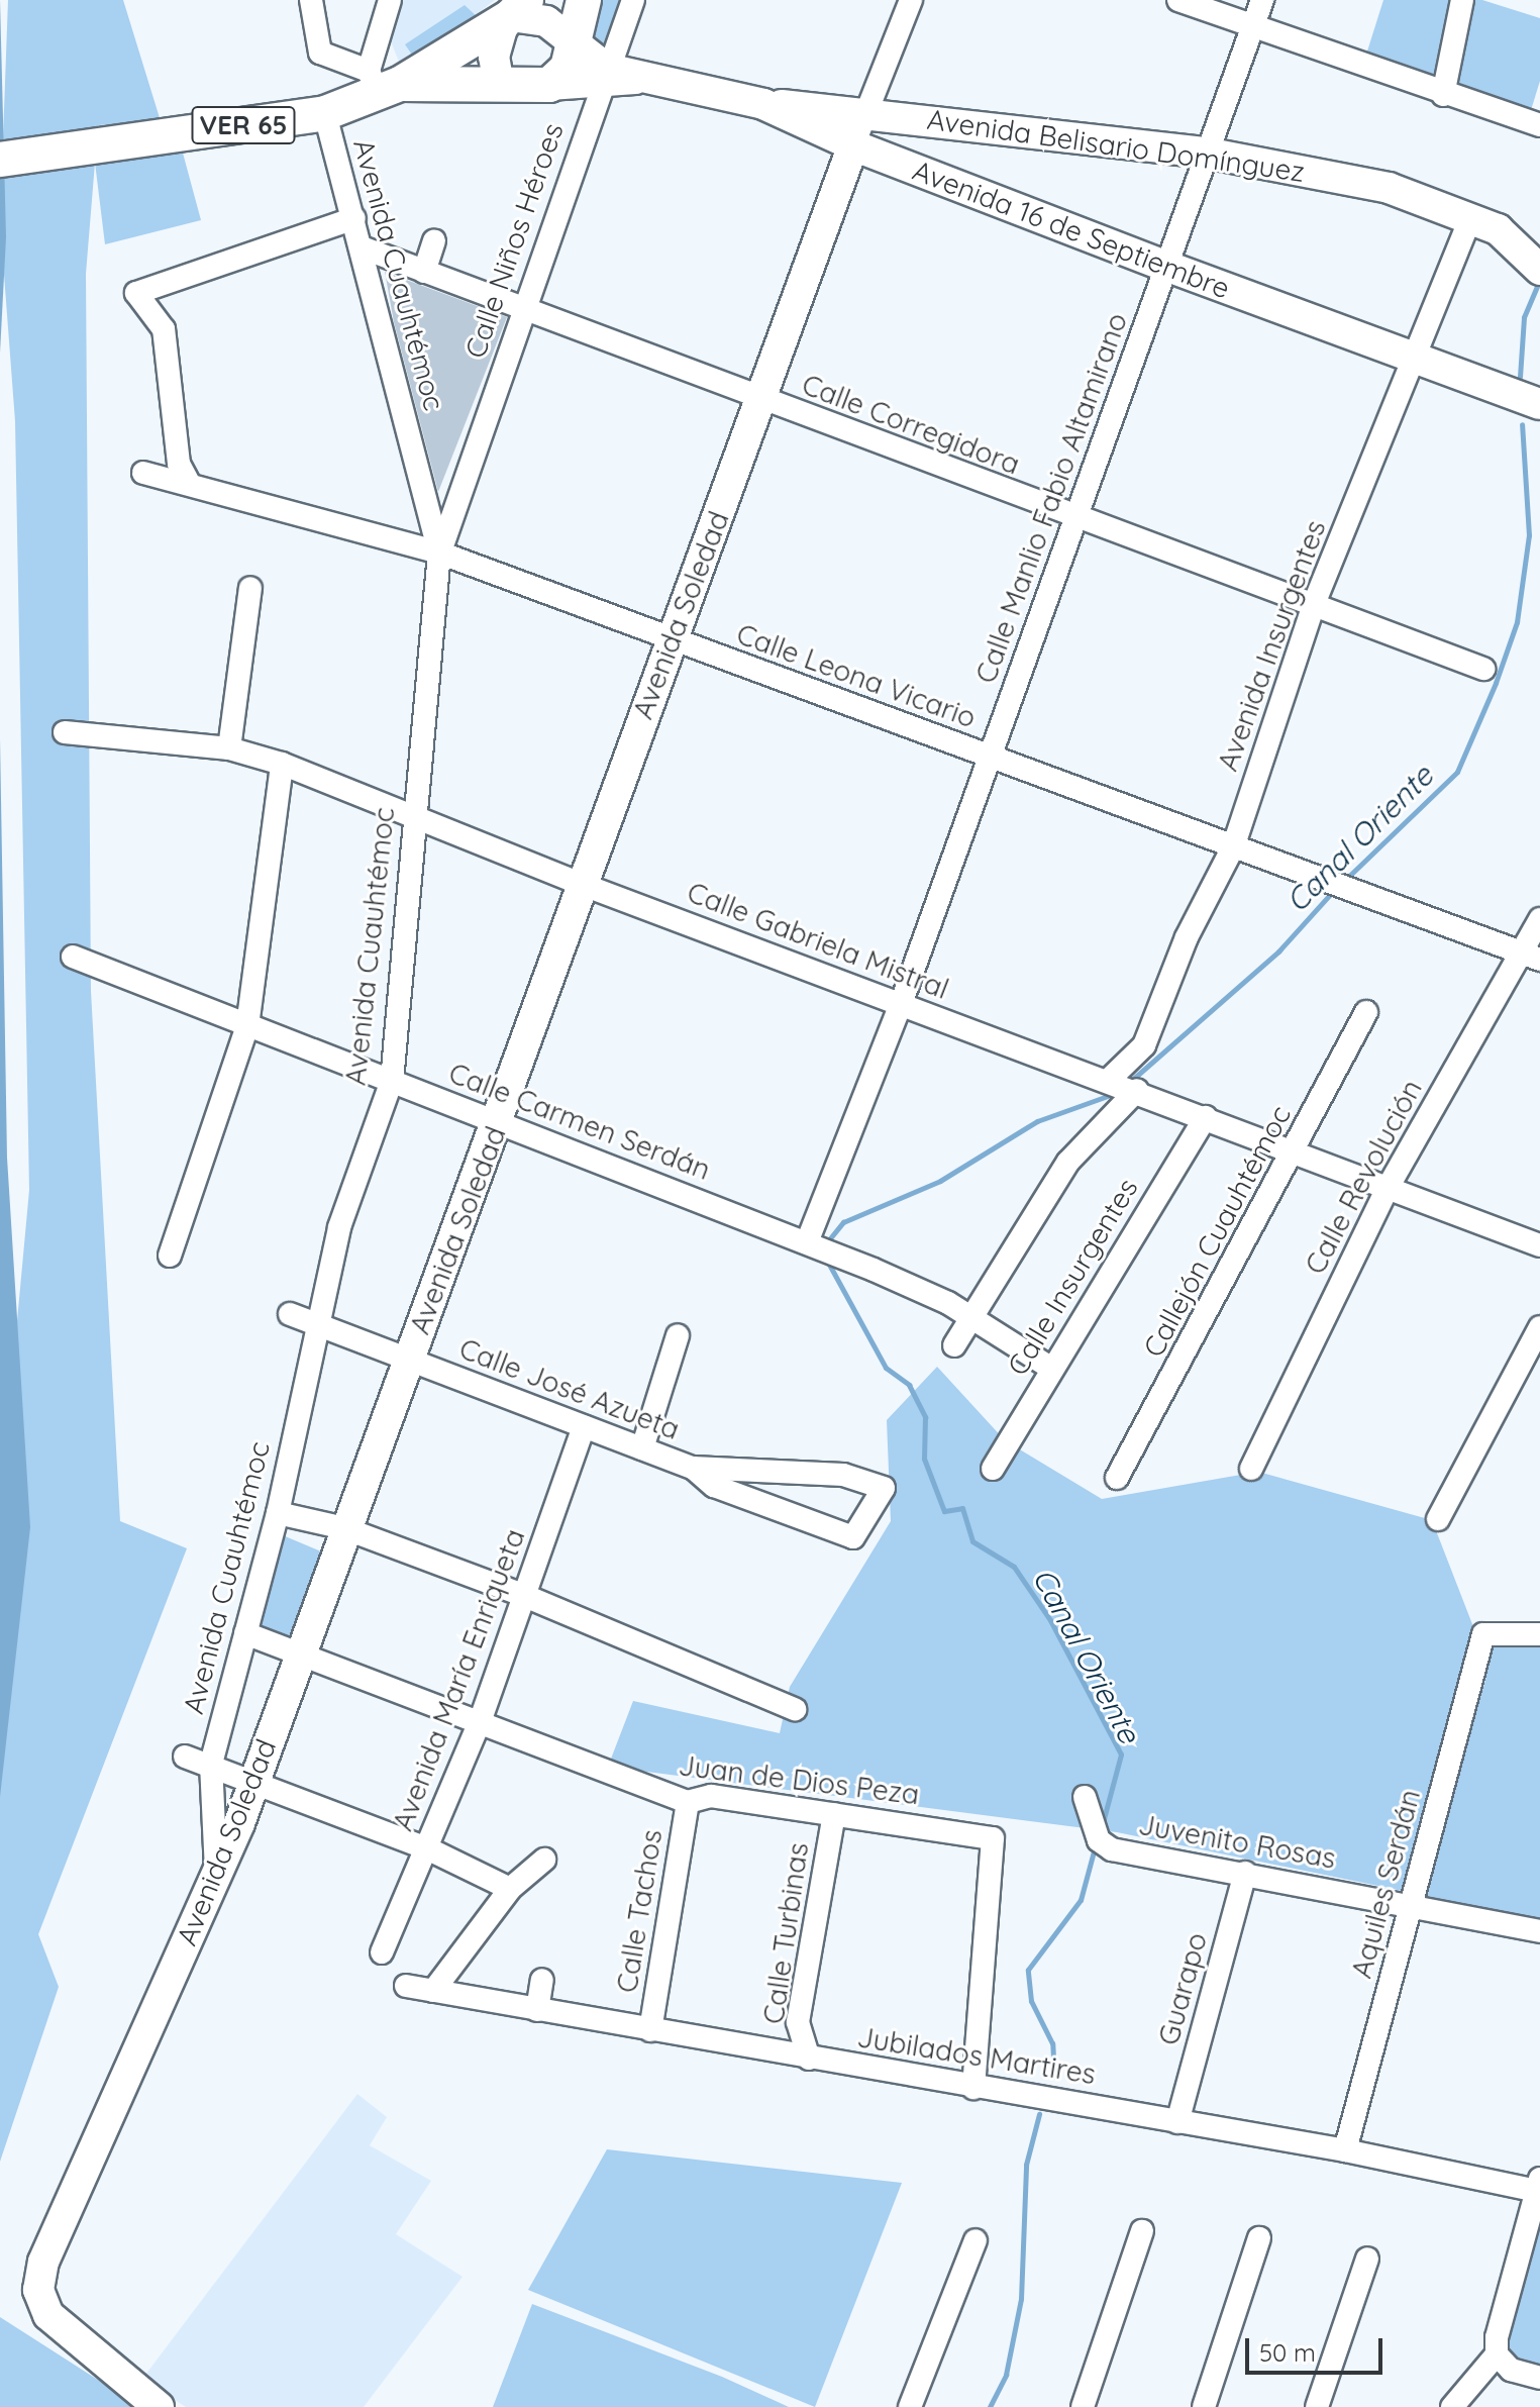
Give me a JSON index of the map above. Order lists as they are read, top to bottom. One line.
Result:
{"streets":{"main road":["VER 65","Avenida Belisario Domínguez","Avenida 16 de Septiembre","Avenida Soledad"],"street":["Calle Niños Héroes","Avenida Cuauhtémoc","Calle Corregidora","Calle Manlio Fabio Altamirano","Avenida Insurgentes","Calle Leona Vicario","Calle Gabriela Mistral","Calle Carmen Serdán","Calle Revolución","Callejón Cuauhtémoc","Calle Insurgentes","Calle José Azueta","Avenida María Enriqueta","Juan de Dios Peza","Juvenito Rosas","Aquiles Serdán","Calle Tachos","Calle Turbinas","Guarapo","Jubilados Martires"]},"crossings":[["VER 65","Avenida 16 de Septiembre"],["VER 65","Avenida Cuauhtémoc"],["Avenida Belisario Domínguez","Avenida 16 de Septiembre"],["Avenida Belisario Domínguez","Calle Manlio Fabio Altamirano"],["Avenida Belisario Domínguez","Avenida Soledad"],["Avenida Belisario Domínguez","Avenida Insurgentes"],["Avenida 16 de Septiembre","Calle Niños Héroes"],["Avenida 16 de Septiembre","Calle Manlio Fabio Altamirano"],["Avenida 16 de Septiembre","Avenida Soledad"],["Avenida 16 de Septiembre","Avenida Insurgentes"],["Calle Niños Héroes","Avenida Cuauhtémoc"],["Calle Niños Héroes","Calle Corregidora"],["Calle Niños Héroes","Calle Leona Vicario"],["Avenida Cuauhtémoc","Calle Corregidora"],["Avenida Cuauhtémoc","Avenida Soledad"],["Avenida Cuauhtémoc","Calle Leona Vicario"],["Avenida Cuauhtémoc","Calle Gabriela Mistral"],["Avenida Cuauhtémoc","Calle Carmen Serdán"],["Avenida Cuauhtémoc","Calle José Azueta"],["Avenida Cuauhtémoc","Juan de Dios Peza"],["Calle Corregidora","Calle Manlio Fabio Altamirano"],["Calle Corregidora","Avenida Soledad"],["Calle Corregidora","Avenida Insurgentes"],["Calle Manlio Fabio Altamirano","Calle Leona Vicario"],["Calle Manlio Fabio Altamirano","Calle Gabriela Mistral"],["Calle Manlio Fabio Altamirano","Calle Carmen Serdán"],["Avenida Soledad","Calle Leona Vicario"],["Avenida Soledad","Calle Gabriela Mistral"],["Avenida Soledad","Calle Carmen Serdán"],["Avenida Soledad","Calle José Azueta"],["Avenida Soledad","Juan de Dios Peza"],["Avenida Insurgentes","Calle Leona Vicario"],["Avenida Insurgentes","Calle Gabriela Mistral"],["Calle Leona Vicario","Calle Revolución"],["Calle Gabriela Mistral","Calle Revolución"],["Calle Gabriela Mistral","Callejón Cuauhtémoc"],["Calle Gabriela Mistral","Calle Insurgentes"],["Calle Carmen Serdán","Calle Insurgentes"],["Calle José Azueta","Avenida María Enriqueta"],["Avenida María Enriqueta","Juan de Dios Peza"],["Juan de Dios Peza","Calle Tachos"],["Juan de Dios Peza","Calle Turbinas"],["Juan de Dios Peza","Jubilados Martires"],["Juvenito Rosas","Aquiles Serdán"],["Juvenito Rosas","Guarapo"],["Aquiles Serdán","Jubilados Martires"],["Calle Tachos","Jubilados Martires"],["Calle Turbinas","Jubilados Martires"],["Guarapo","Jubilados Martires"]],"water":["Canal Oriente"],"scale_bar":"50 m"}
